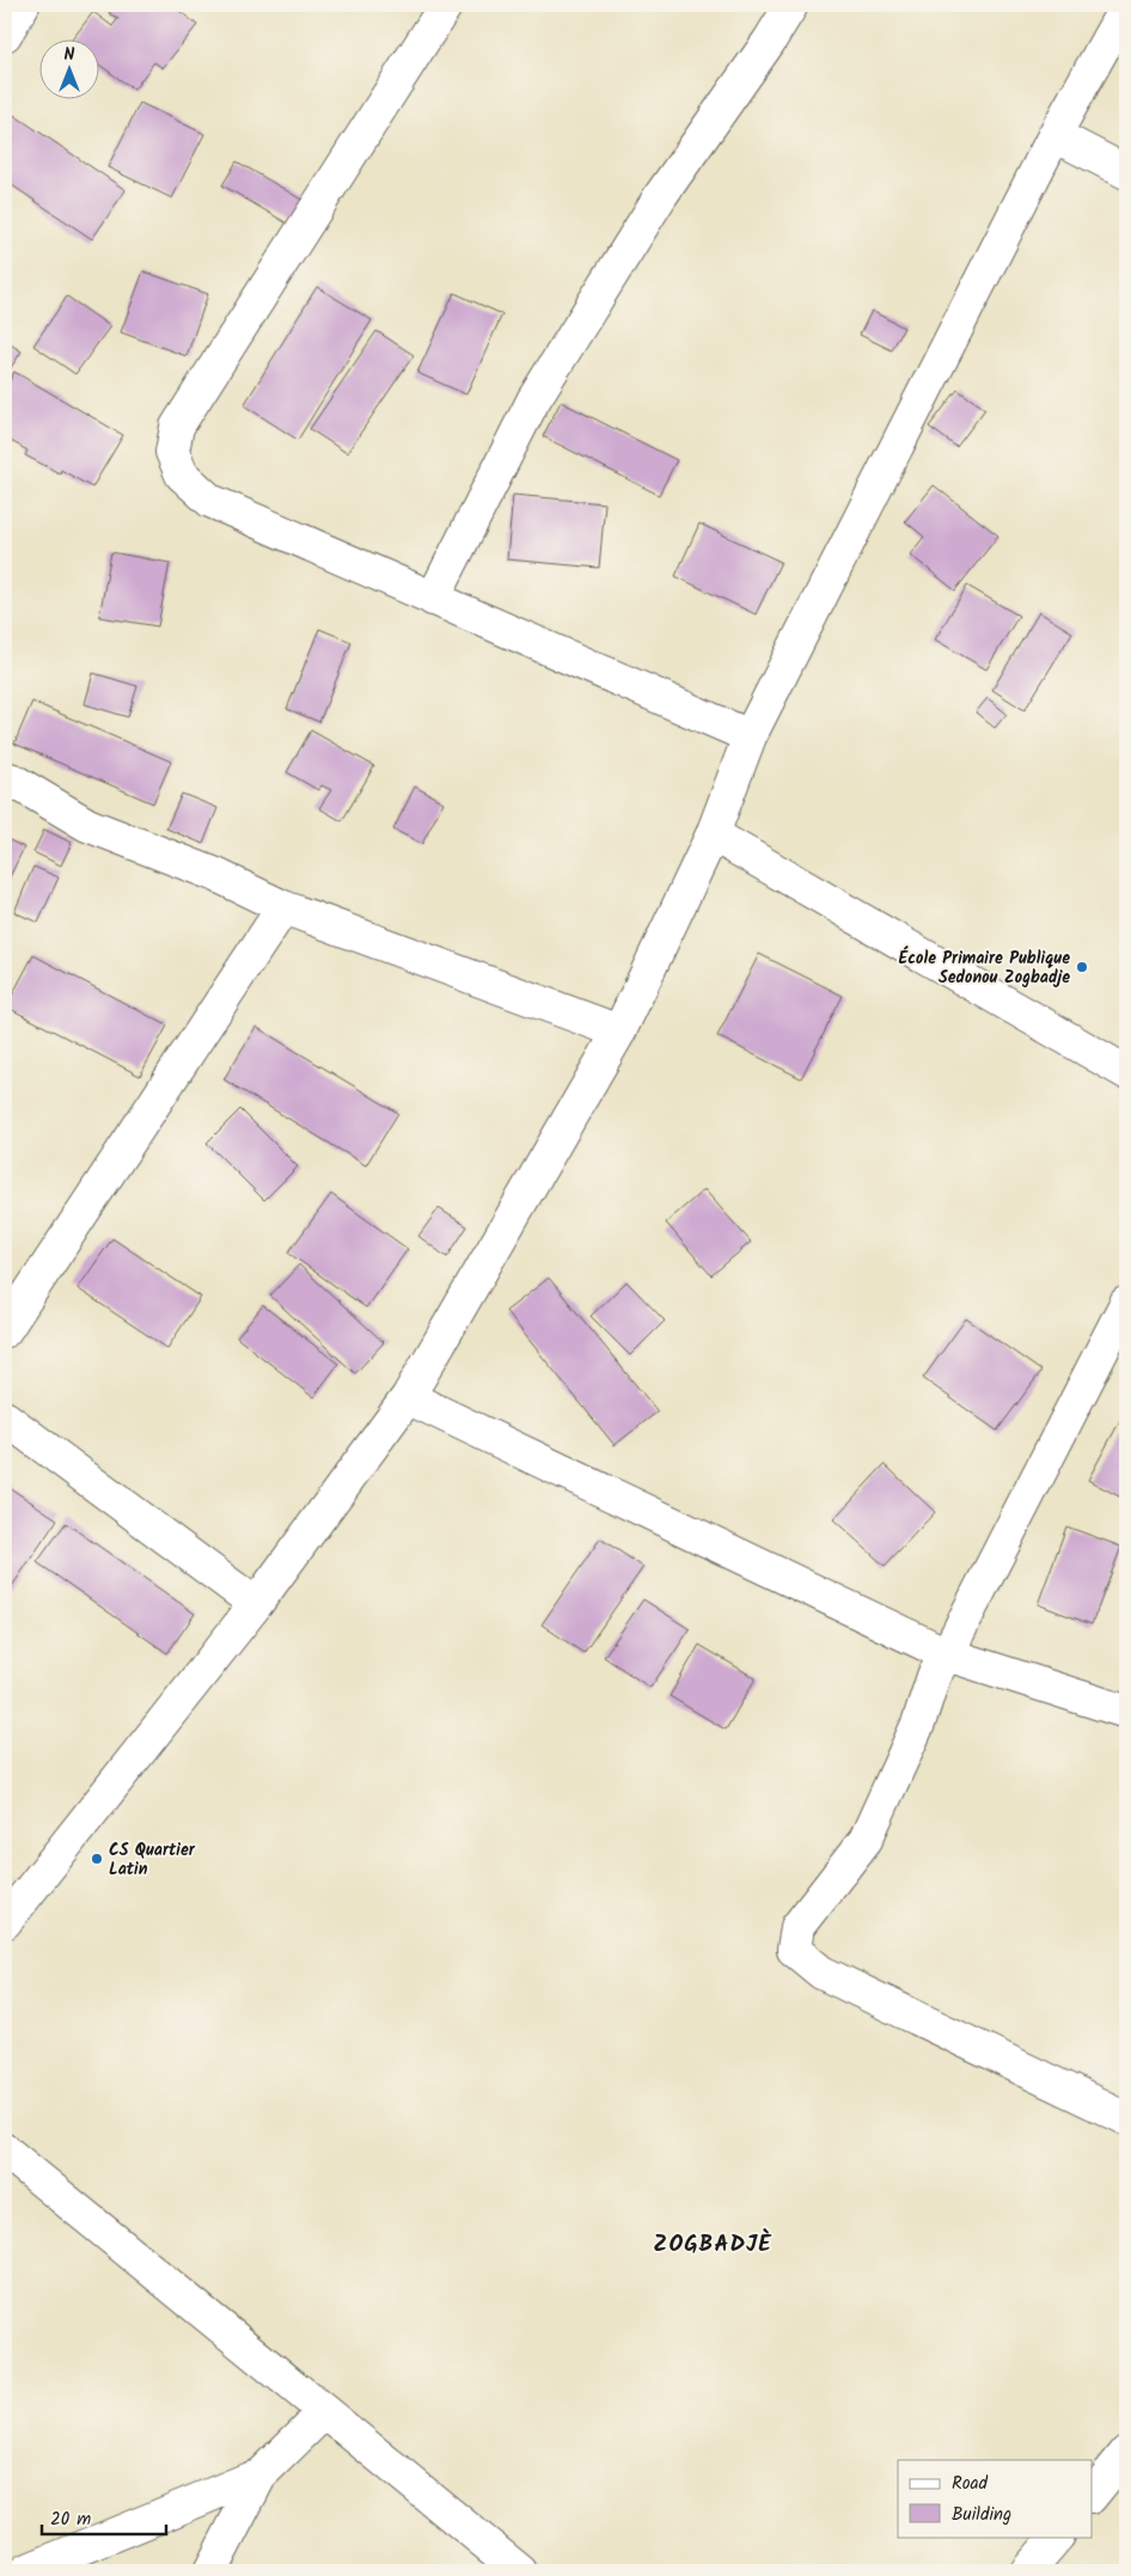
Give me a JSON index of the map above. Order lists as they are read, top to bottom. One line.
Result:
{"districts":["ZOGBADJÈ"],"places":["École Primaire Publique Sedonou Zogbadje","CS Quartier Latin"],"legend":["Road","Building"],"scale_bar":"20 m","north":"top"}
